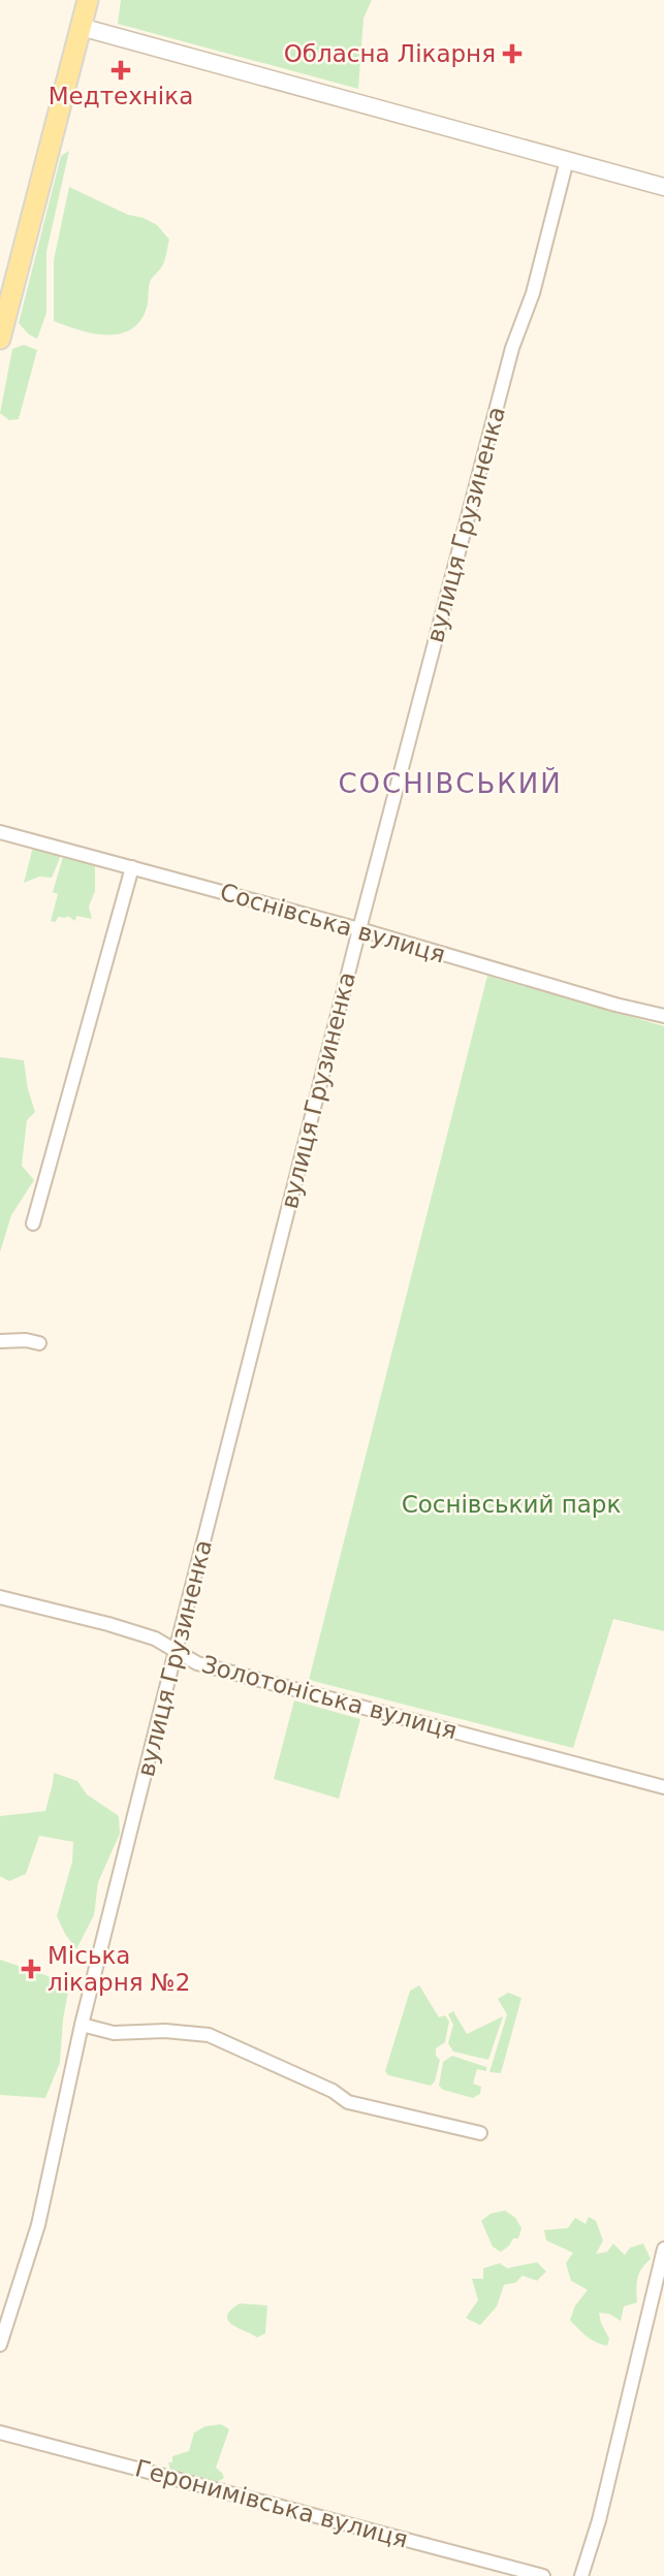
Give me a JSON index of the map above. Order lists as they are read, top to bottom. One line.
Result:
{"streets":{"street":["вулиця Грузиненка","Соснівська вулиця","Золотоніська вулиця","Геронимівська вулиця"]},"crossings":[["вулиця Грузиненка","Соснівська вулиця"],["вулиця Грузиненка","Золотоніська вулиця"]],"districts":["СОСНІВСЬКИЙ"],"parks":["Соснівський парк"],"places":{"health":["Обласна Лікарня","Медтехніка","Міська лікарня №2"]}}
